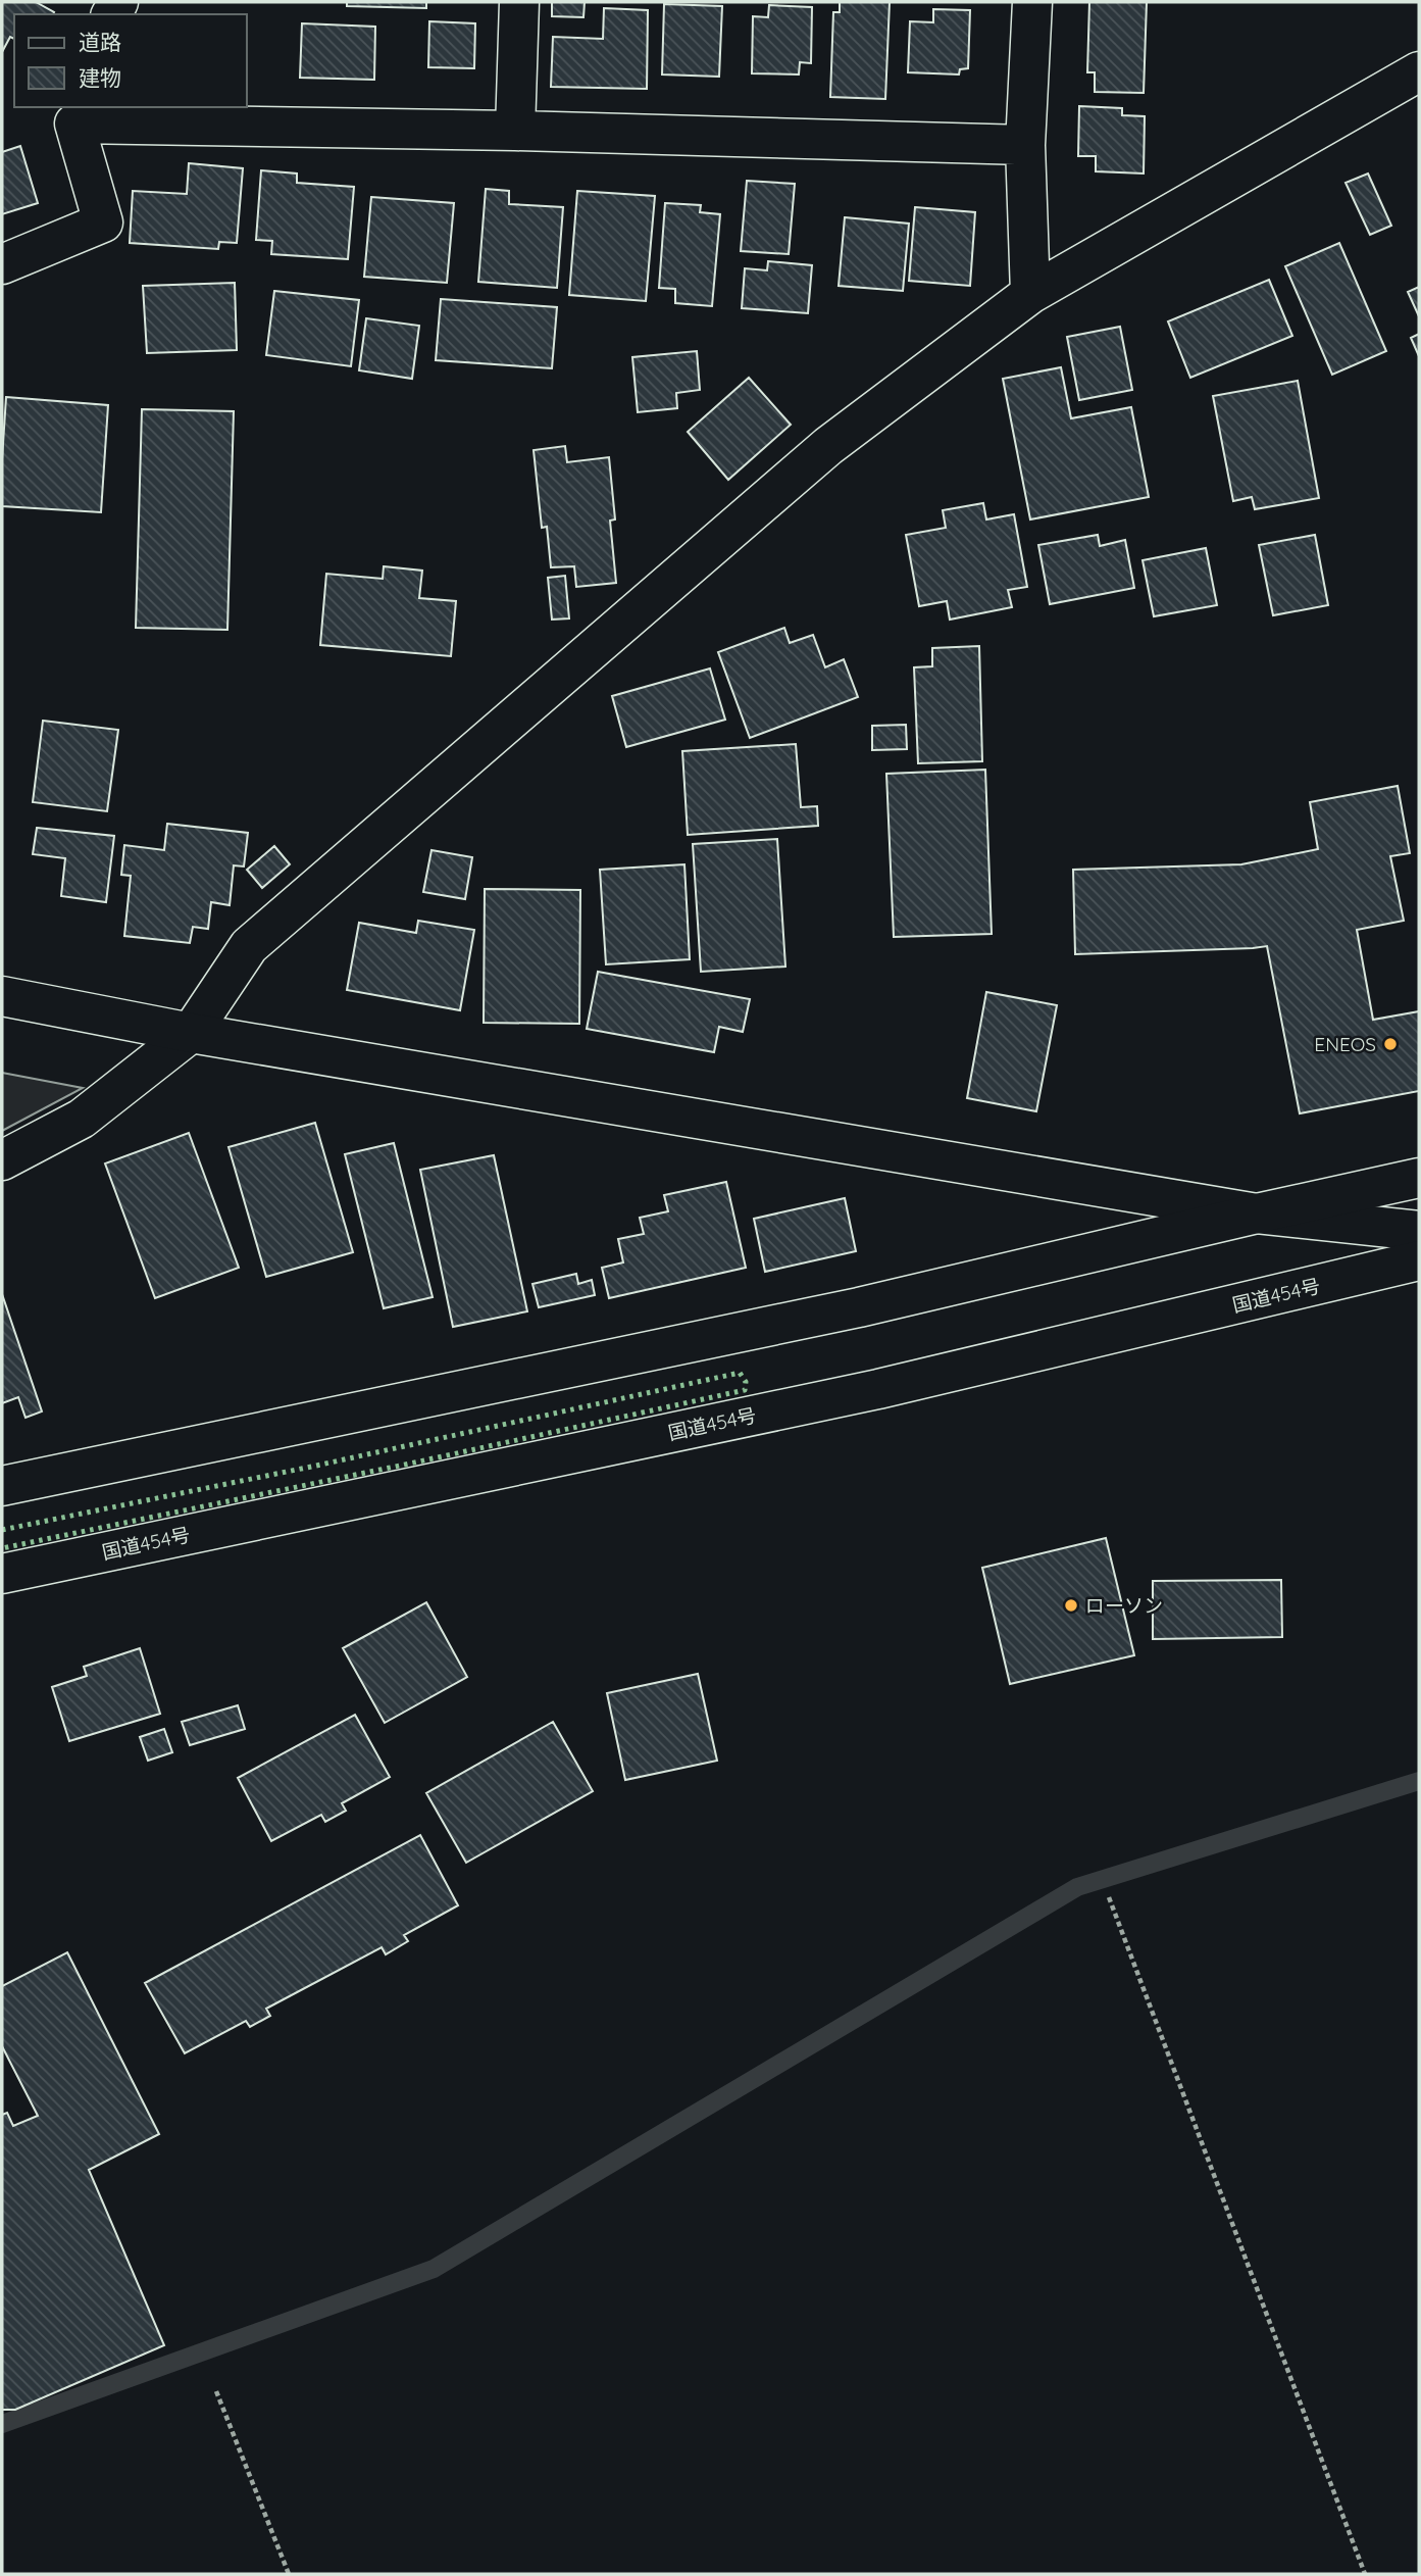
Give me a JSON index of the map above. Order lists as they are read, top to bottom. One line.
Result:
{"streets":{"main road":["国道454号"]},"places":["ENEOS","ローソン"],"legend":["道路","建物"]}
